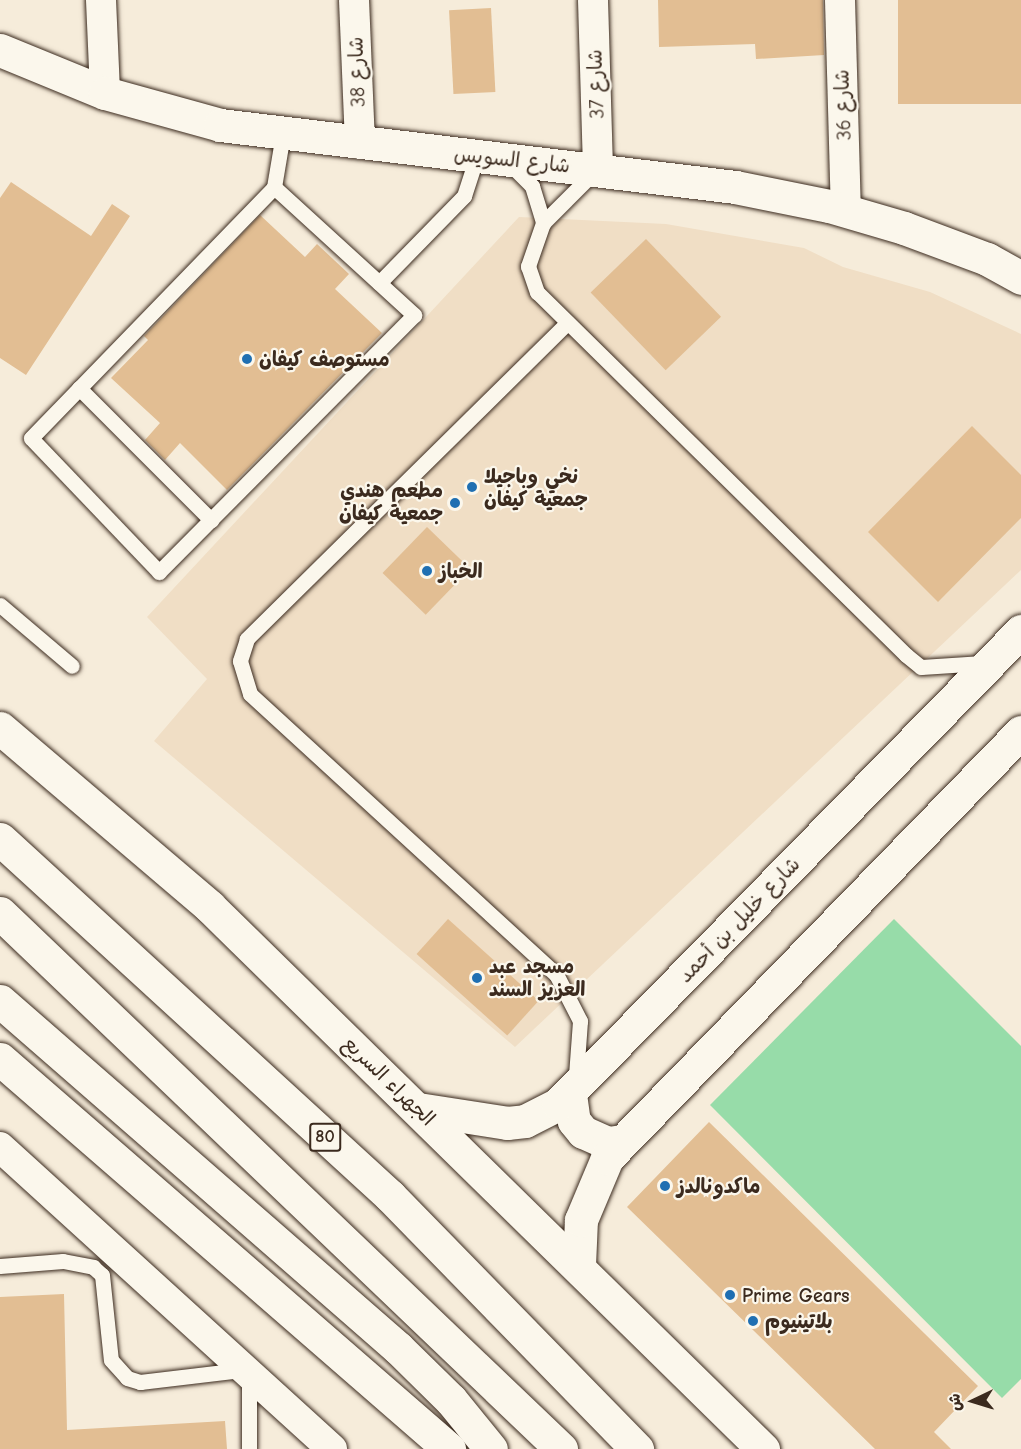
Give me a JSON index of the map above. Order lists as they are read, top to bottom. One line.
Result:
{"streets":{"main road":["شارع السويس","شارع خليل بن أحمد","الجهراء السريع","80"],"street":["شارع 38","شارع 37","شارع 36"]},"crossings":[["شارع 38","شارع السويس"],["شارع 37","شارع السويس"],["شارع 36","شارع السويس"],["شارع خليل بن أحمد","الجهراء السريع"]],"places":["مستوصف كيفان","نخي وباجيلا جمعية كيفان","مطعم هندي جمعية كيفان","الخباز","مسجد عبد العزيز السند","ماكدونالدز","Prime Gears","بلاتينيوم"],"north":"left"}
